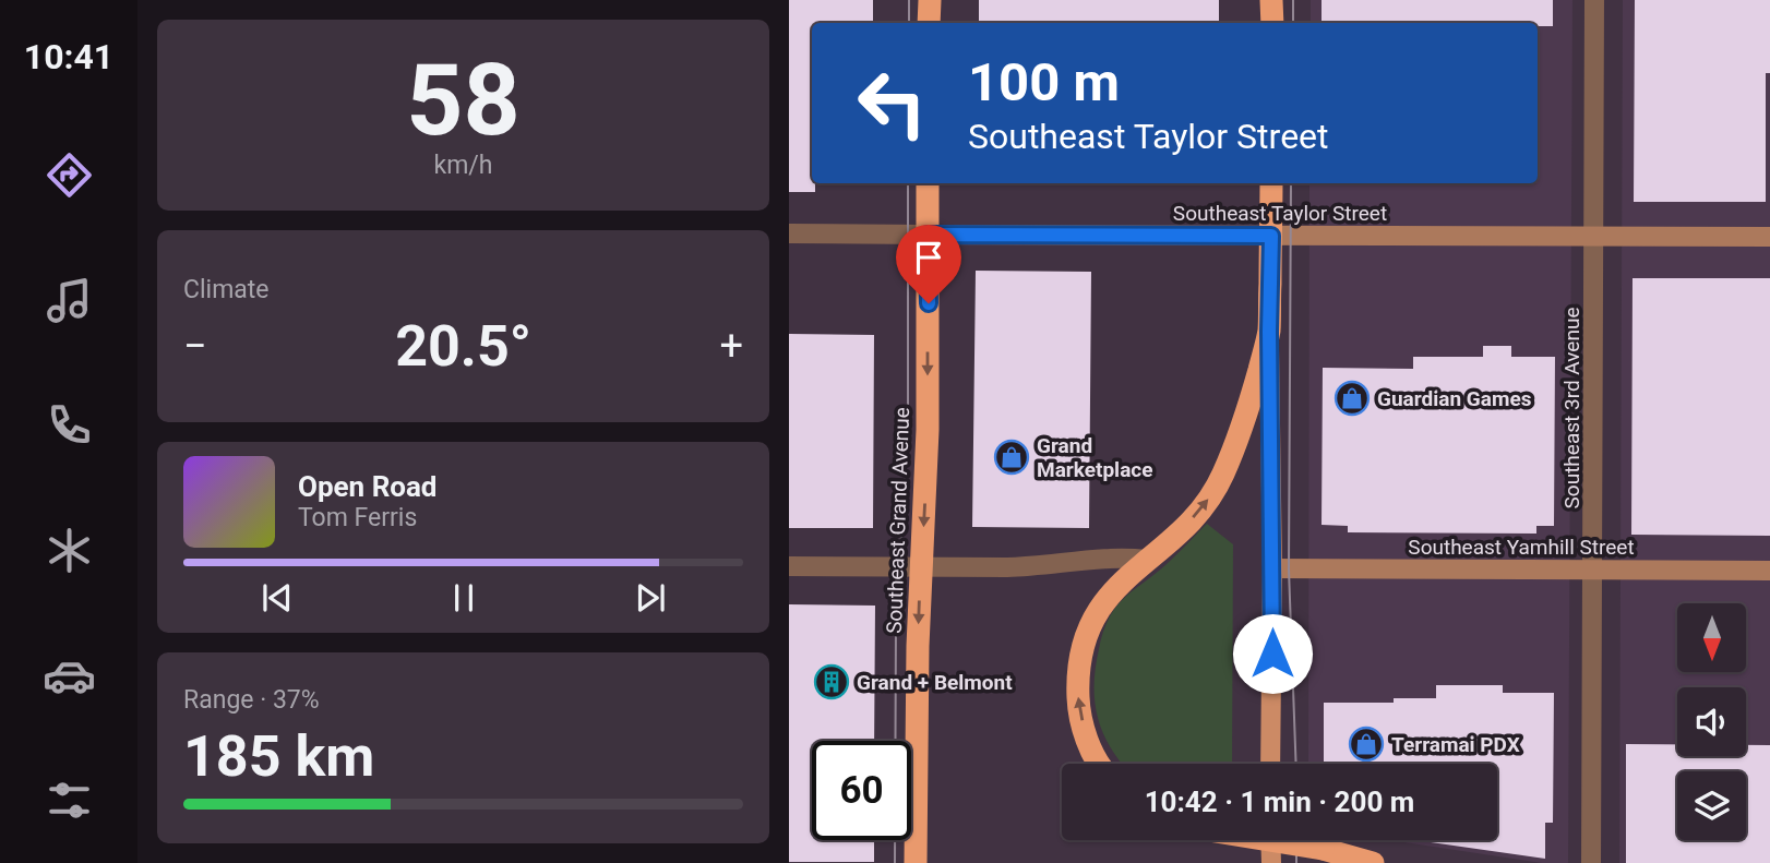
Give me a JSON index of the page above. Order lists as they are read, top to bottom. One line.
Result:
{"streets":{"highway":["Southeast Grand Avenue"],"street":["Southeast Taylor Street","Southeast 3rd Avenue","Southeast Yamhill Street"]},"crossings":[["Southeast Taylor Street","Southeast 3rd Avenue"],["Southeast Taylor Street","Southeast Grand Avenue"],["Southeast 3rd Avenue","Southeast Yamhill Street"]],"one_way":["Southeast Grand Avenue"],"places":{"shop":["Guardian Games","Grand Marketplace","Terramai PDX"],"building":["Grand + Belmont"]},"north":"bottom","page":{"tabs":"10:41","tile":[["58","km/h"],"Climate",["Range · 37%","185 km"]],"turn":["100 m","Southeast Taylor Street"],"heat":["−","20.5°","+"],"song":["Open Road","Tom Ferris"],"limit":"60","trip":"10:42 · 1 min · 200 m"}}
